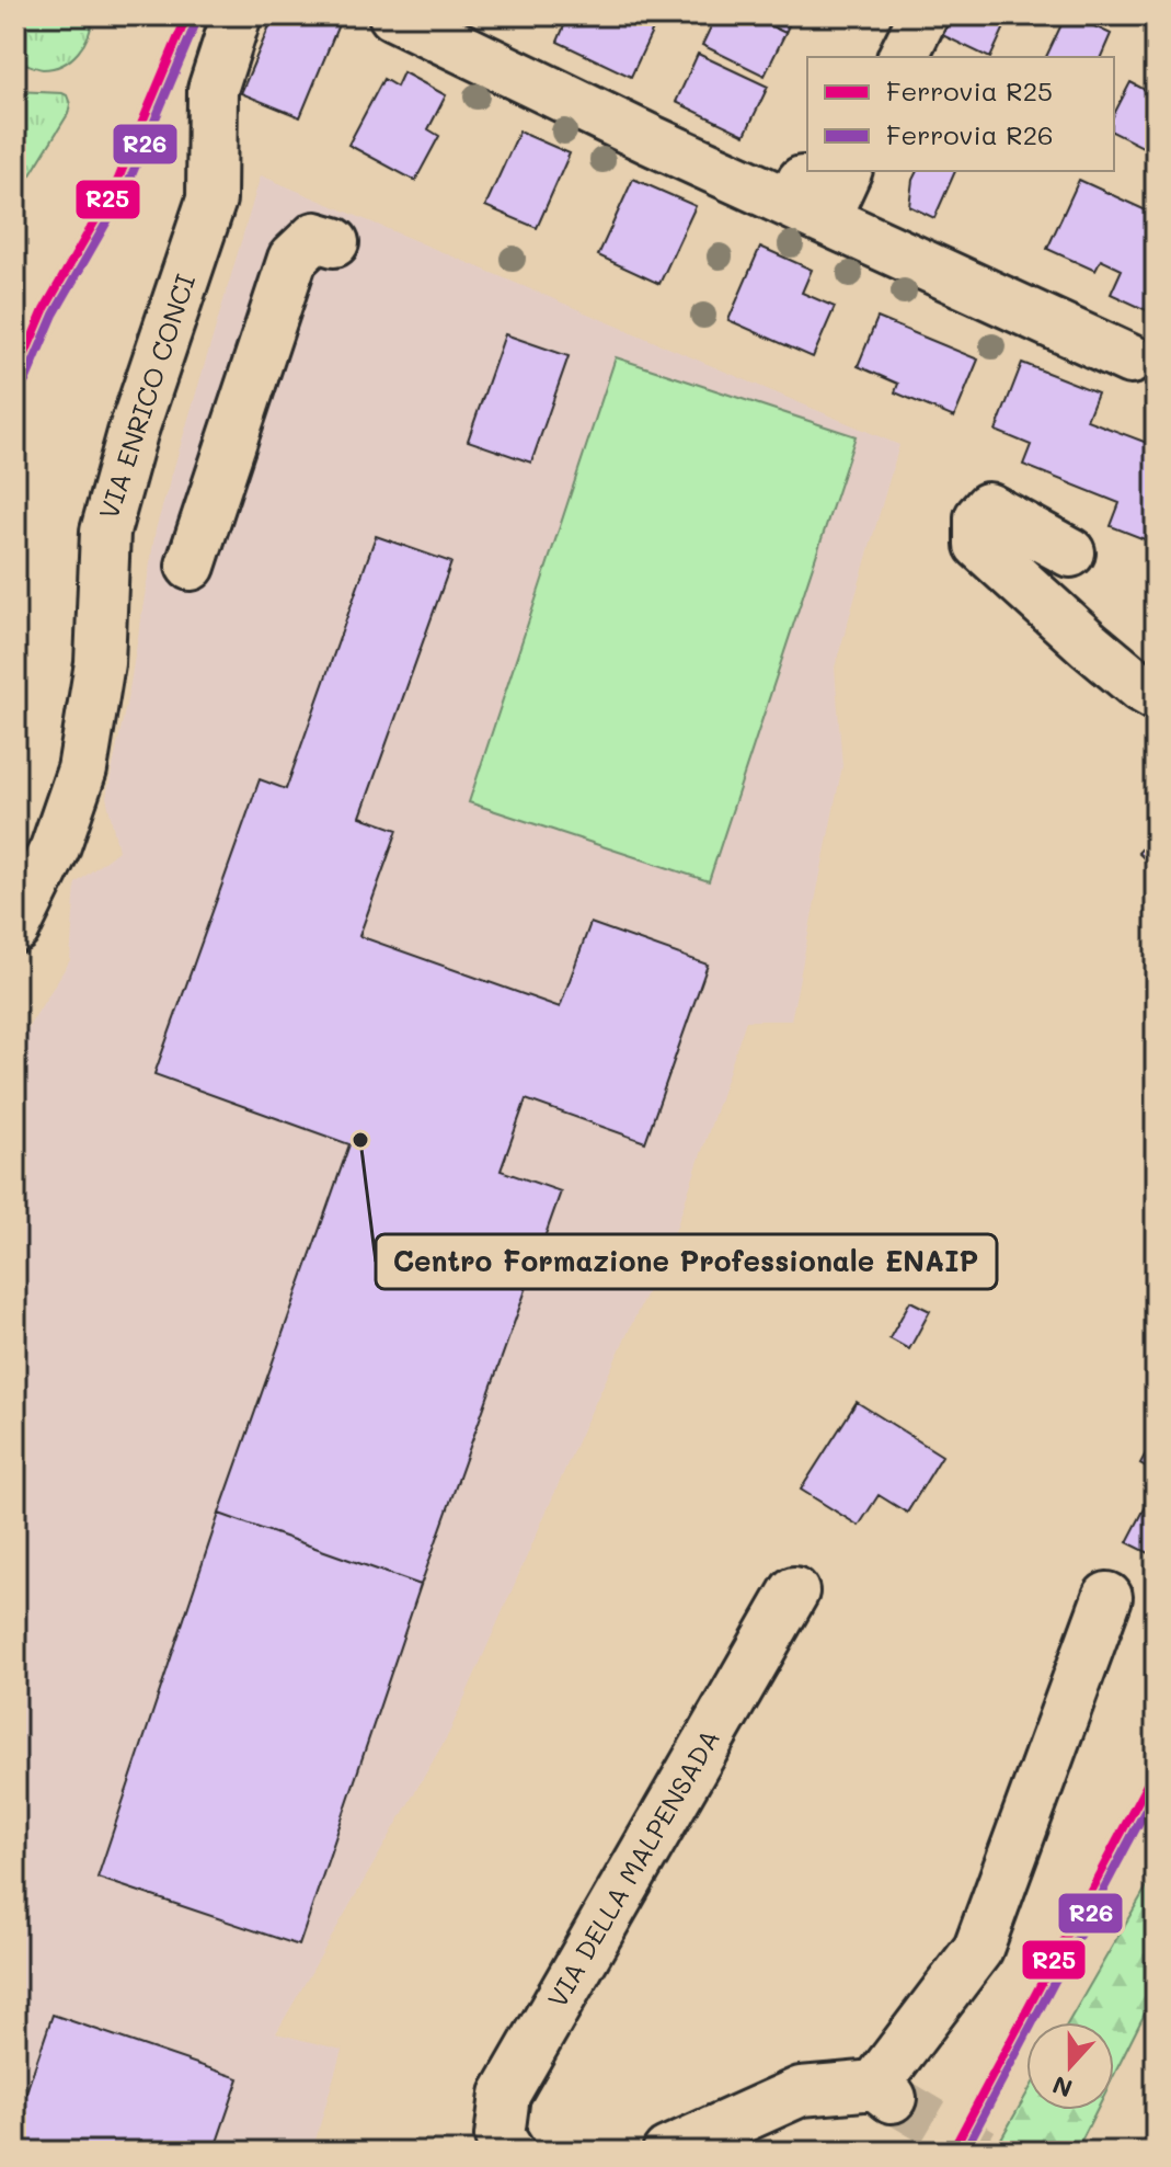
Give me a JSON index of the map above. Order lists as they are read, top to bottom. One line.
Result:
{"streets":{"street":["VIA ENRICO CONCI","VIA DELLA MALPENSADA"]},"places":["Centro Formazione Professionale ENAIP"],"lines":["rail line R25","rail line R26"],"legend":["Ferrovia R25","Ferrovia R26"],"north":"bottom"}
